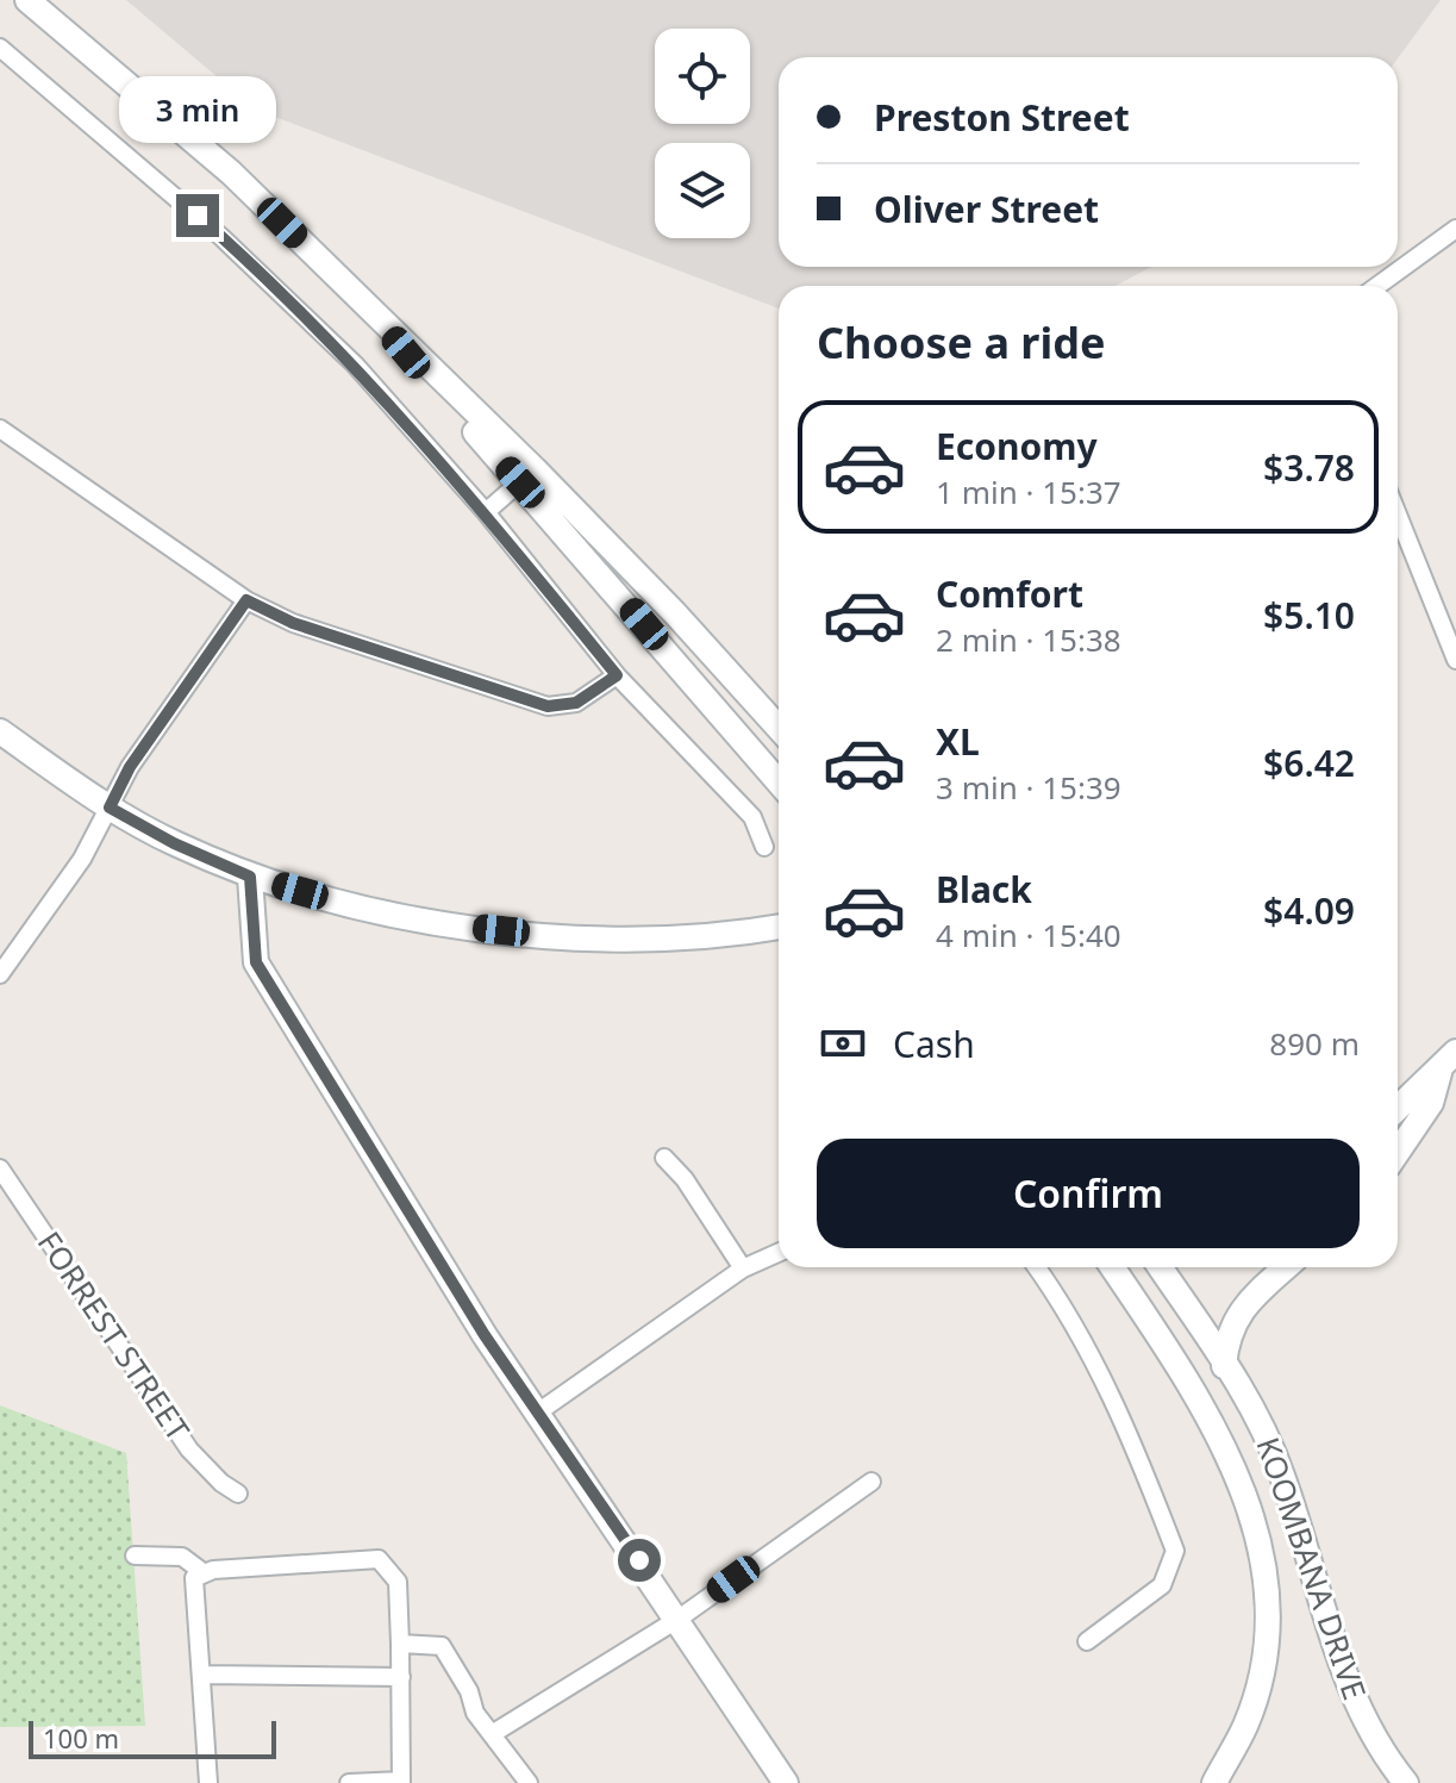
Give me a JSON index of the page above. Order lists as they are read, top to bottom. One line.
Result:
{"streets":{"main road":["KOOMBANA DRIVE"],"street":["FORREST STREET"]},"scale_bar":"100 m","page":{"banner":["Preston Street","Oliver Street"],"bubble":"3 min","heading":"Choose a ride","list":[{"name":"Economy","note":"1 min · 15:37","value":"$3.78"},{"name":"Comfort","note":"2 min · 15:38","value":"$5.10"},{"name":"XL","note":"3 min · 15:39","value":"$6.42"},{"name":"Black","note":"4 min · 15:40","value":"$4.09"}],"pay":["Cash","890 m"],"buttons":"Confirm","scale":"100 m"}}
